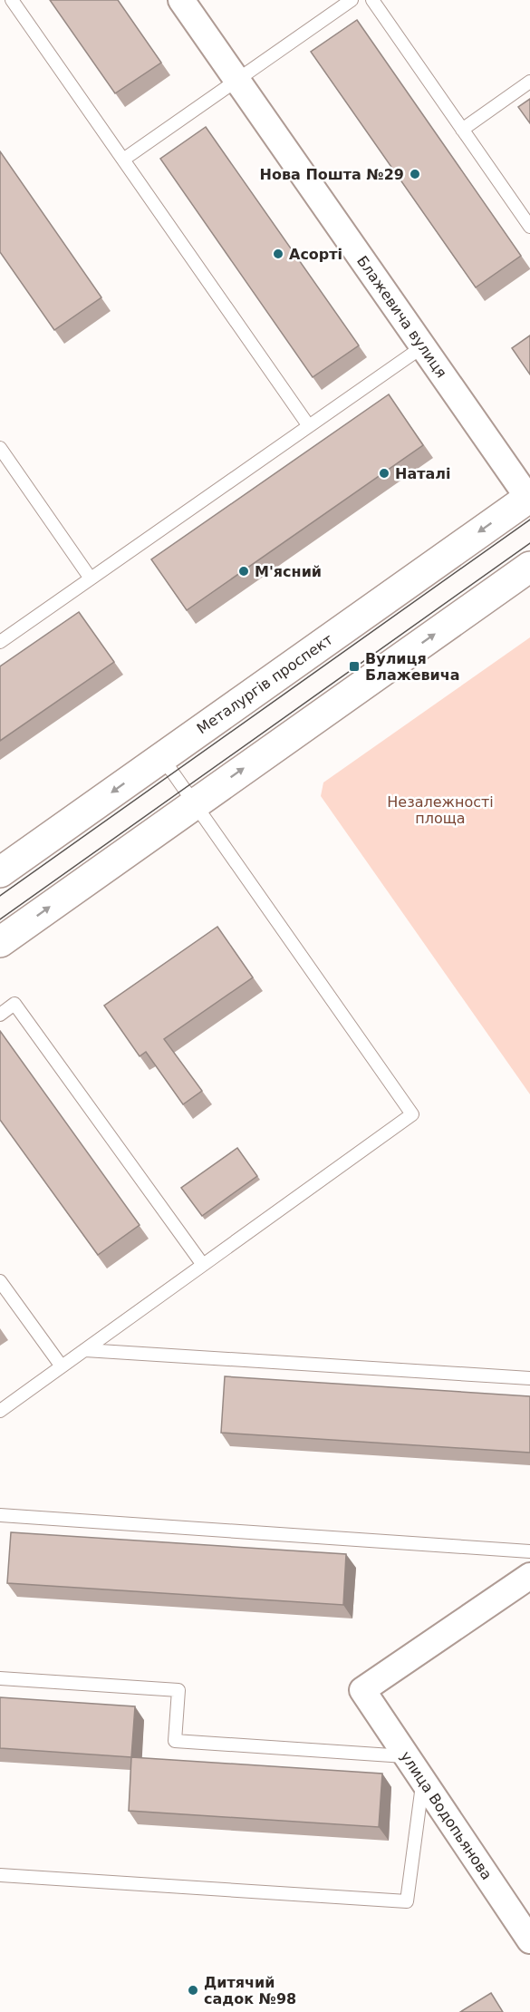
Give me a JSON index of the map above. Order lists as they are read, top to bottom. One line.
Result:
{"streets":{"main road":["Металургів проспект"],"street":["Блажевича вулиця","улица Водопьянова"]},"crossings":[["Блажевича вулиця","Металургів проспект"]],"parks":["Незалежності площа"],"places":{"other":["Нова Пошта №29","Асорті","Наталі","М'ясний","Дитячий садок №98"],"transit":["Вулиця Блажевича"]}}
